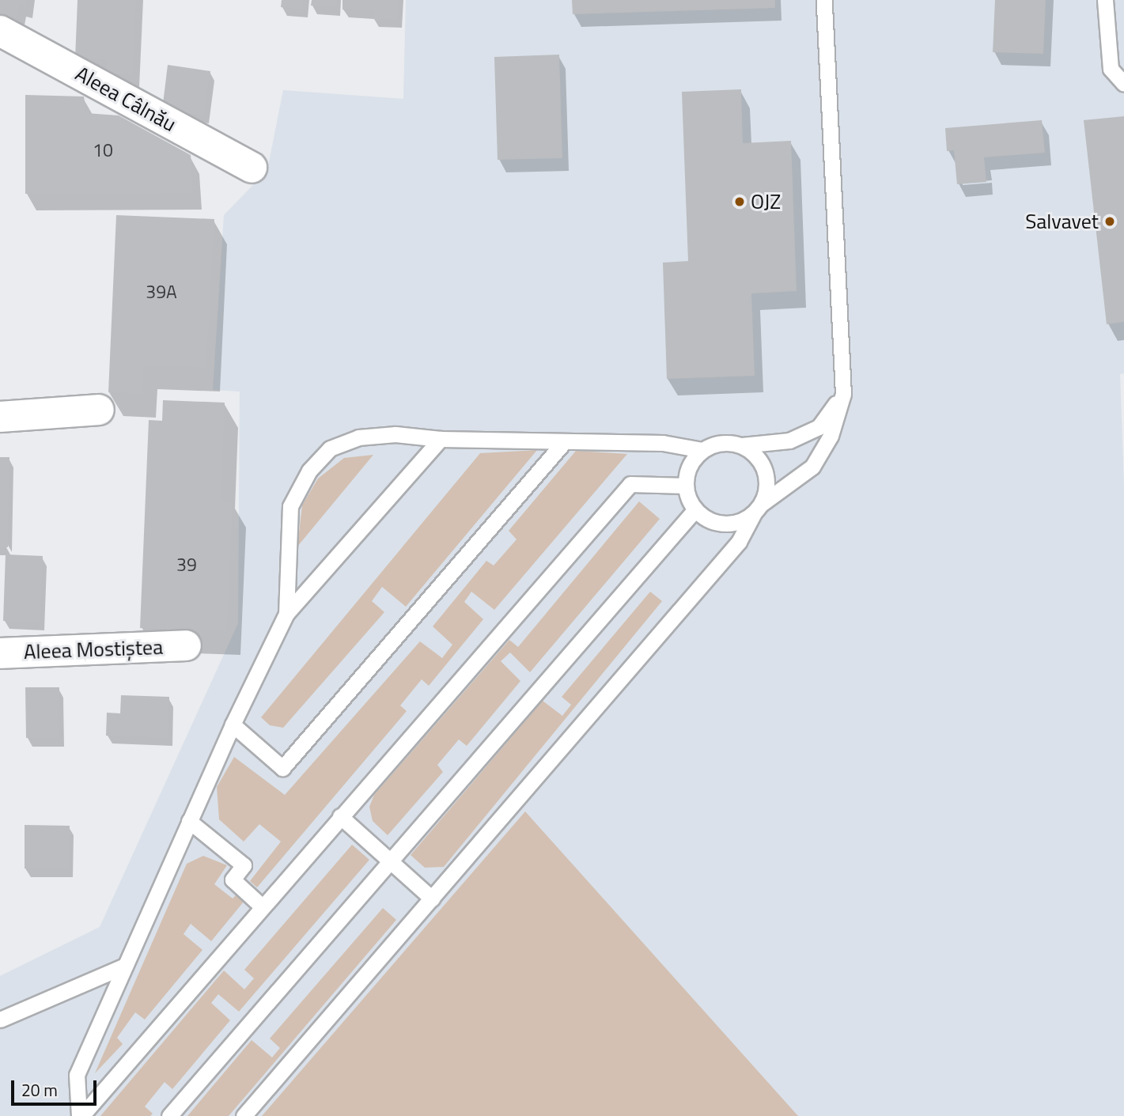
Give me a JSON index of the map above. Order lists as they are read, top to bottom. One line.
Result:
{"streets":{"street":["Aleea Câlnău","Aleea Mostiștea"]},"places":["OJZ","Salvavet"],"house_numbers":["10","39A","39"],"scale_bar":"20 m"}
